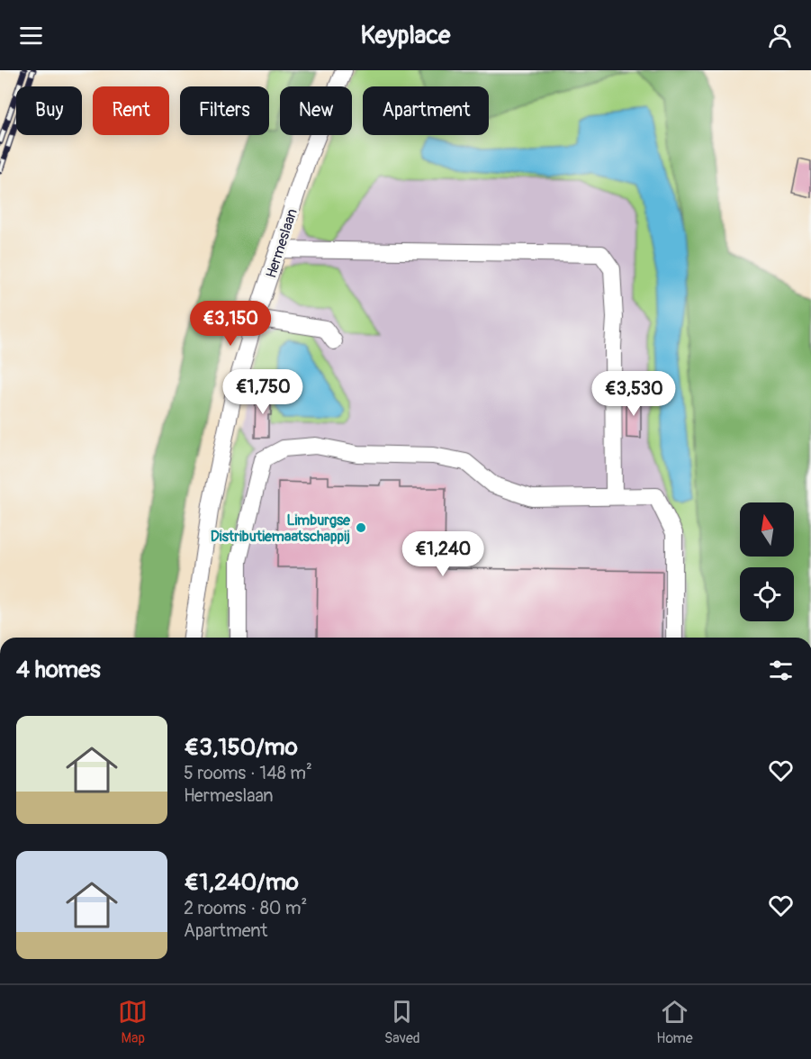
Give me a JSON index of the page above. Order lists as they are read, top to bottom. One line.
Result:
{"streets":{"street":["Hermeslaan"]},"places":["Limburgse Distributiemaatschappij"],"north":"top","page":{"header":"Keyplace","chip":["Buy","Rent","Filters","New","Apartment"],"price":["€3,150","€1,750","€3,530","€1,240"],"heading":"4 homes","list":[{"name":"€3,150/mo","note":"5 rooms · 148 m² · Hermeslaan"},{"name":"€1,240/mo","note":"2 rooms · 80 m² · Apartment"}],"tabs":["Map","Saved","Home"]}}
